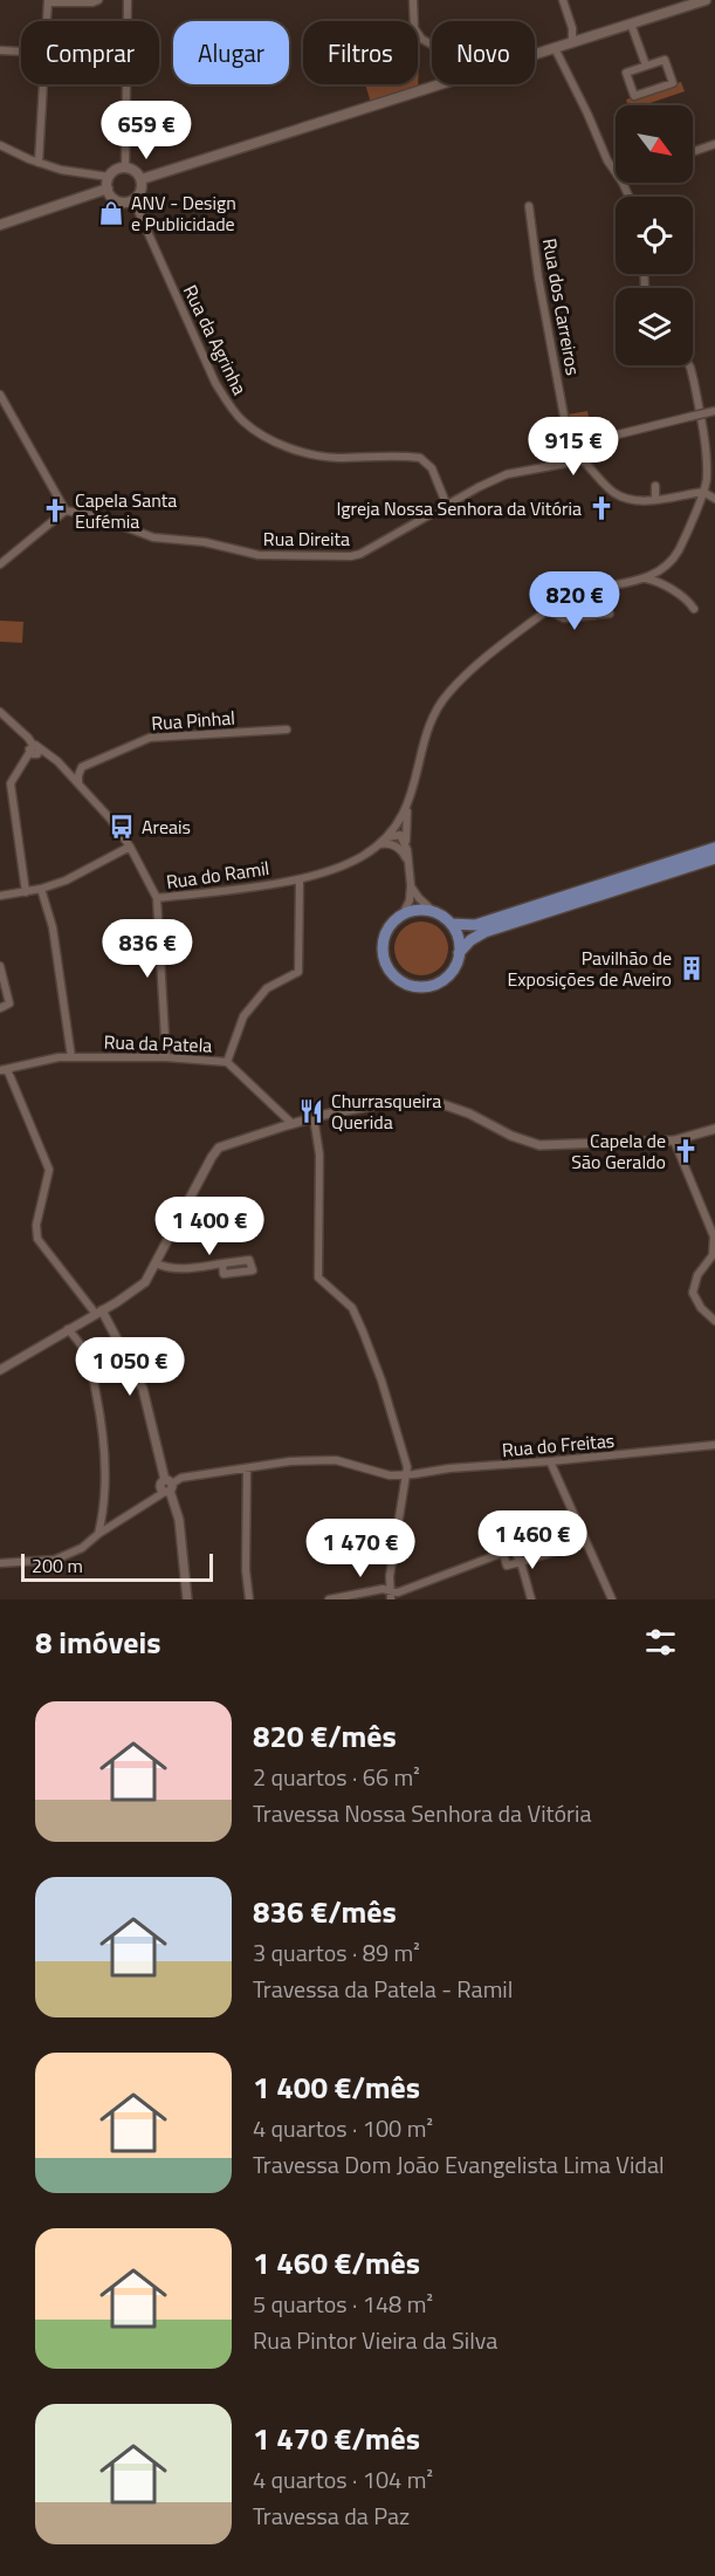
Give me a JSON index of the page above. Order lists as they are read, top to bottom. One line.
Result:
{"streets":{"street":["Rua dos Carreiros","Rua da Agrinha","Rua Direita","Rua Pinhal","Rua do Ramil","Rua da Patela","Rua do Freitas"]},"crossings":[["Rua dos Carreiros","Rua Direita"],["Rua da Agrinha","Rua Direita"],["Rua Pinhal","Rua do Ramil"]],"places":{"shop":["ANV - Design e Publicidade"],"church":["Igreja Nossa Senhora da Vitória","Capela Santa Eufémia","Capela de São Geraldo"],"bus stop":["Areais"],"building":["Pavilhão de Exposições de Aveiro"],"restaurant":["Churrasqueira Querida"]},"scale_bar":"200 m","north":"bottom right","page":{"chip":["Comprar","Alugar","Filtros","Novo"],"price":["659 €","915 €","820 €","836 €","1 400 €","1 050 €","1 460 €","1 470 €"],"scale":"200 m","heading":"8 imóveis","list":[{"name":"820 €/mês","note":"2 quartos · 66 m² · Travessa Nossa Senhora da Vitória"},{"name":"836 €/mês","note":"3 quartos · 89 m² · Travessa da Patela - Ramil"},{"name":"1 400 €/mês","note":"4 quartos · 100 m² · Travessa Dom João Evangelista Lima Vidal"},{"name":"1 460 €/mês","note":"5 quartos · 148 m² · Rua Pintor Vieira da Silva"},{"name":"1 470 €/mês","note":"4 quartos · 104 m² · Travessa da Paz"}]}}
